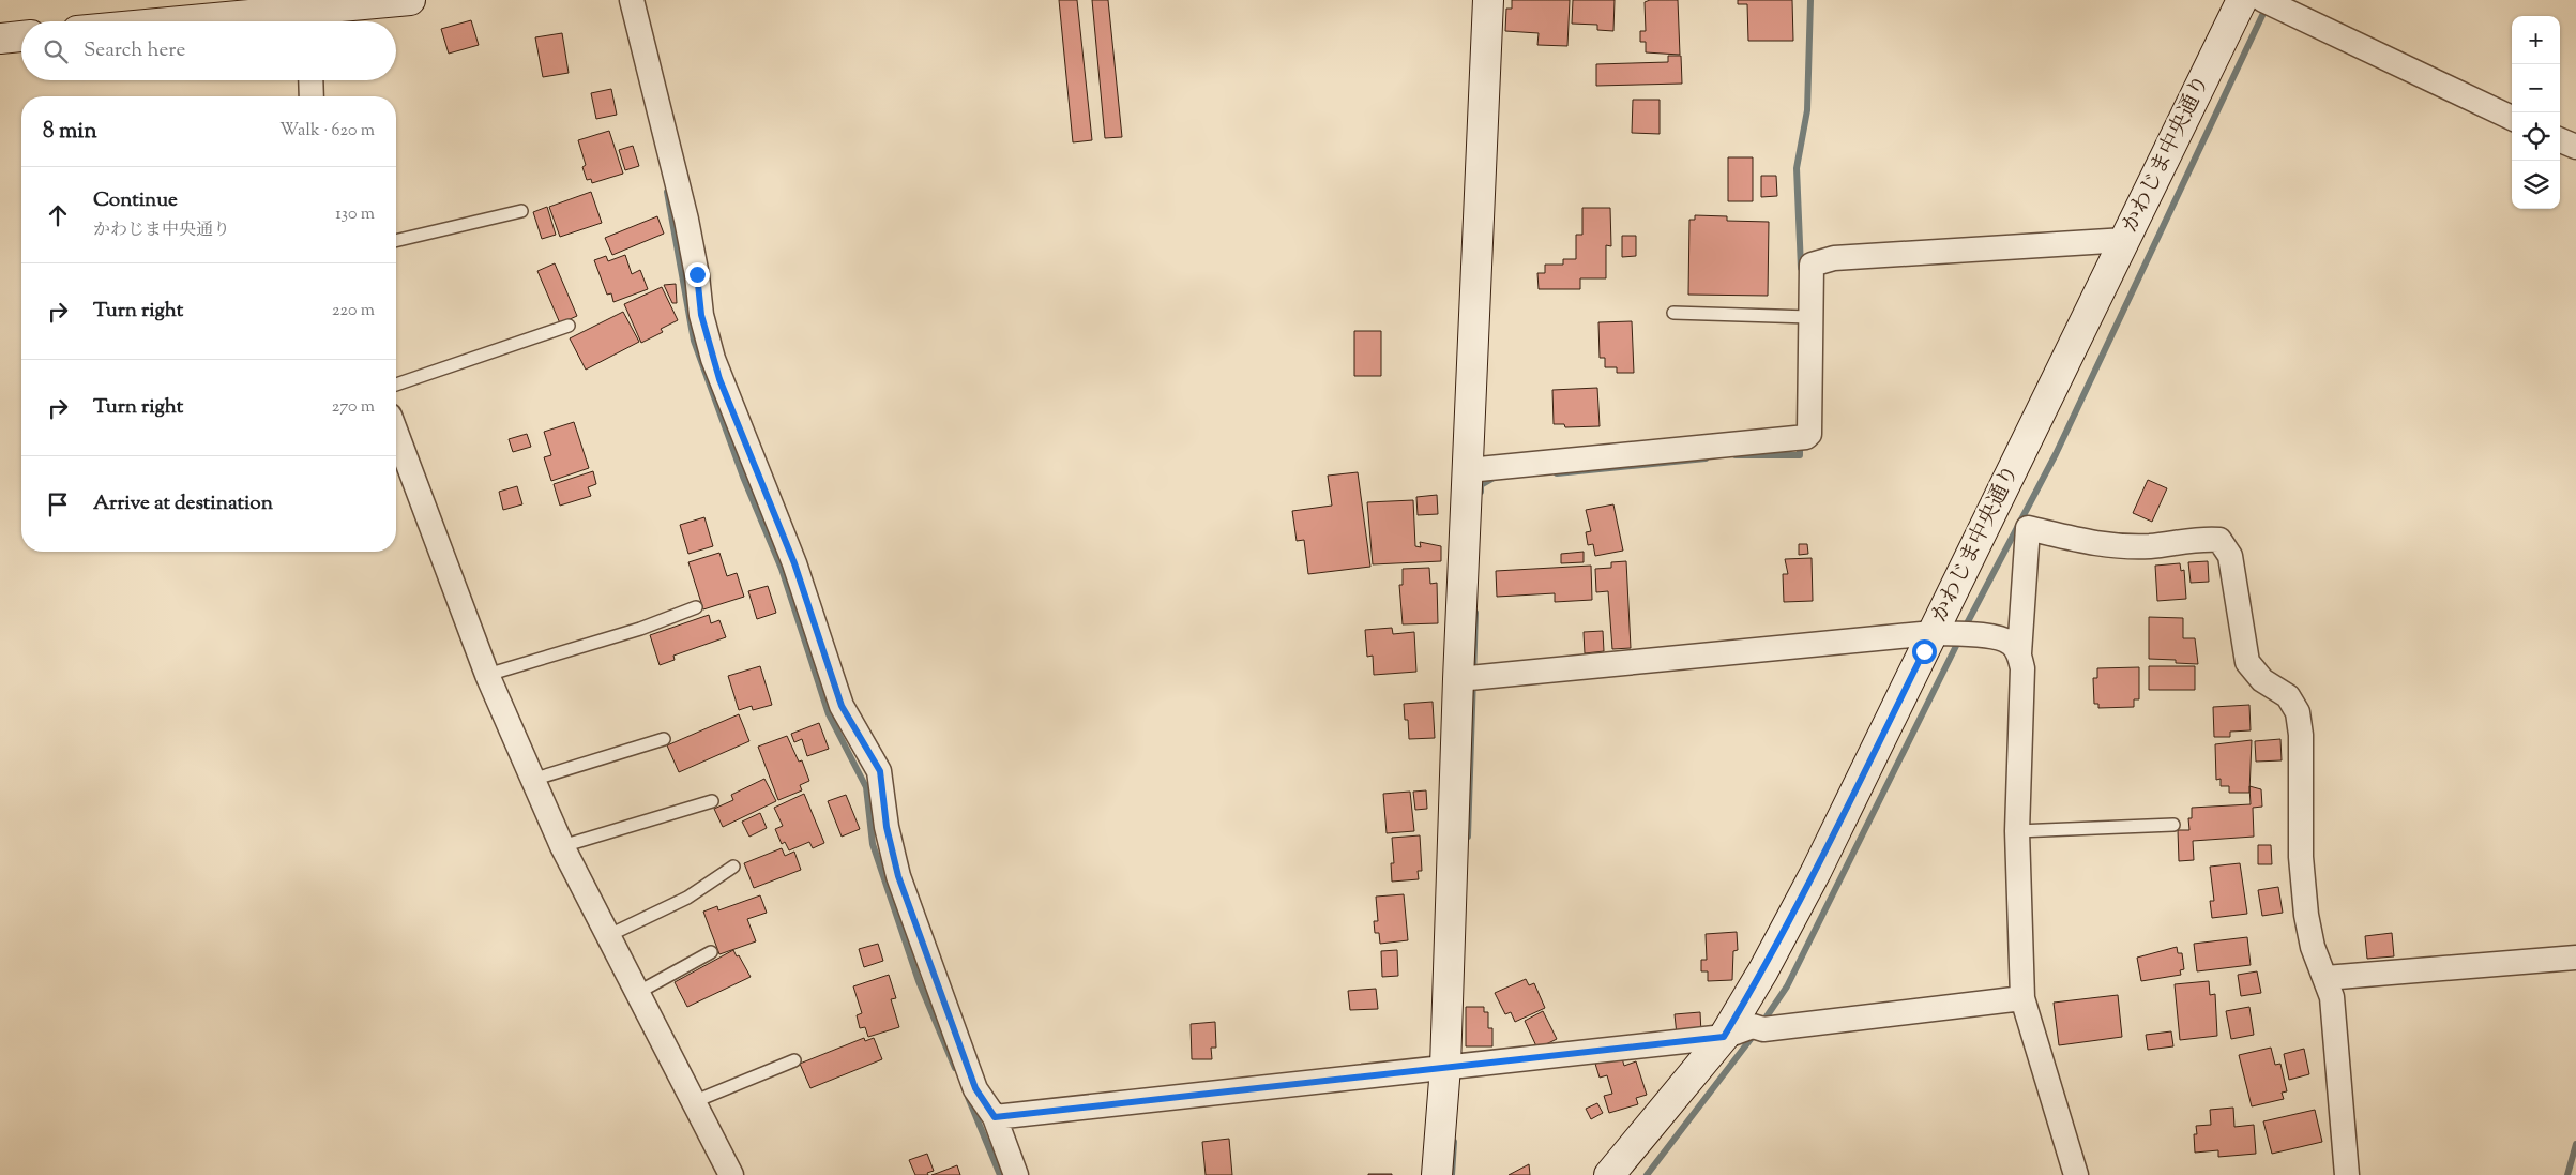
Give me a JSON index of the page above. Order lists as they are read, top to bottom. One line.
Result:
{"streets":{"street":["かわじま中央通り"]},"page":{"map_buttons":["+","−"],"search":"Search here","heading":["8 min","Walk · 620 m"],"list":[["Continue","かわじま中央通り","130 m"],["Turn right","220 m"],["Turn right","270 m"],"Arrive at destination"]}}
